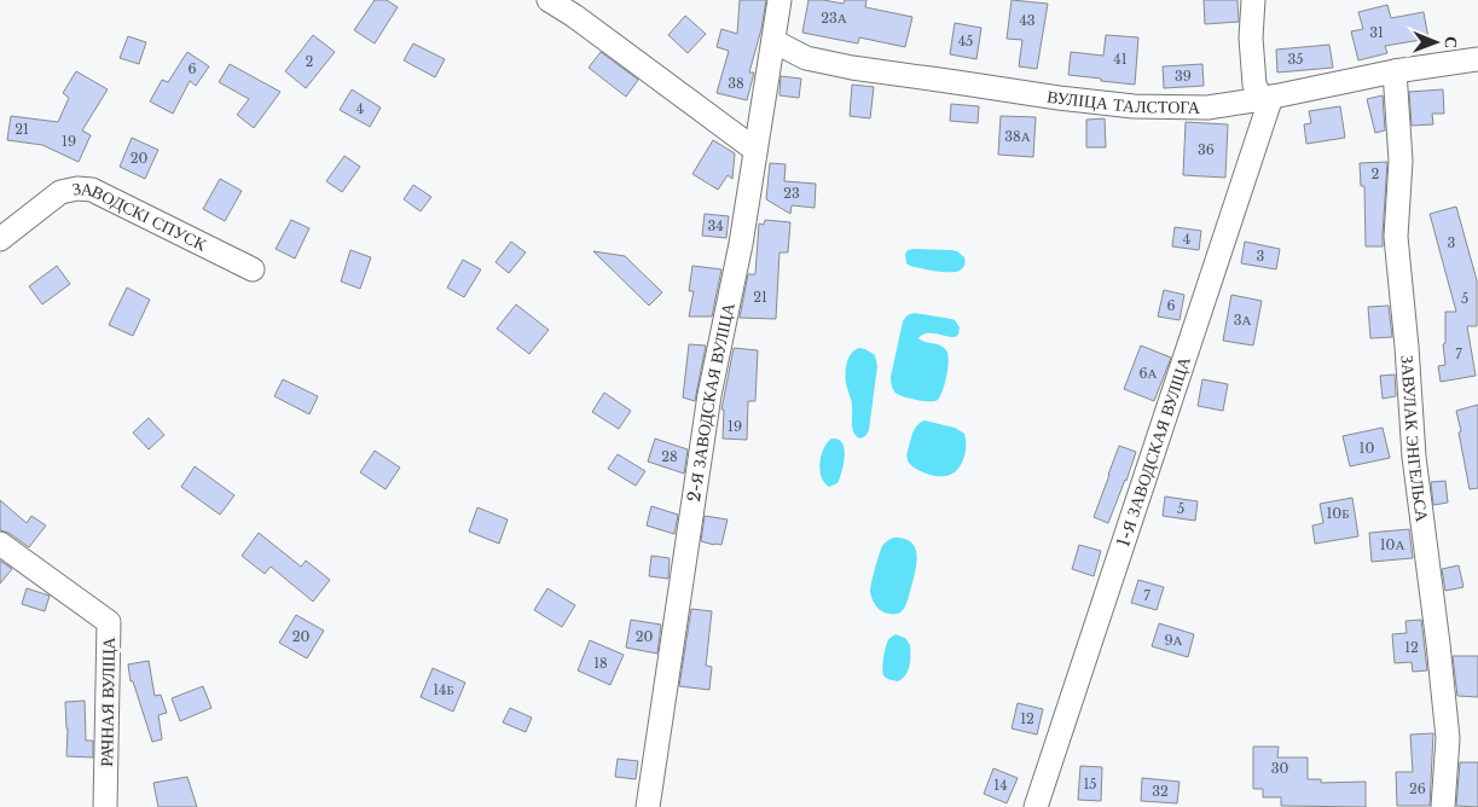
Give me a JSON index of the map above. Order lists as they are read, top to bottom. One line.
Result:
{"streets":{"street":["ВУЛІЦА ТАЛСТОГА","ЗАВОДСКІ СПУСК","2-Я ЗАВОДСКАЯ ВУЛІЦА","ЗАВУЛАК ЭНГЕЛЬСА","1-Я ЗАВОДСКАЯ ВУЛІЦА","РАЧНАЯ ВУЛІЦА"]},"crossings":[["ВУЛІЦА ТАЛСТОГА","2-Я ЗАВОДСКАЯ ВУЛІЦА"],["ВУЛІЦА ТАЛСТОГА","ЗАВУЛАК ЭНГЕЛЬСА"],["ВУЛІЦА ТАЛСТОГА","1-Я ЗАВОДСКАЯ ВУЛІЦА"]],"house_numbers":["23А","43","31","45","41","35","2","6","39","38","4","21","38А","19","36","20","2","23","34","4","3","3","21","5","6","3А","7","6А","19","10","28","5","10Б","10А","7","20","20","9А","12","18","14Б","12","30","15","14","26","32"],"north":"right"}
